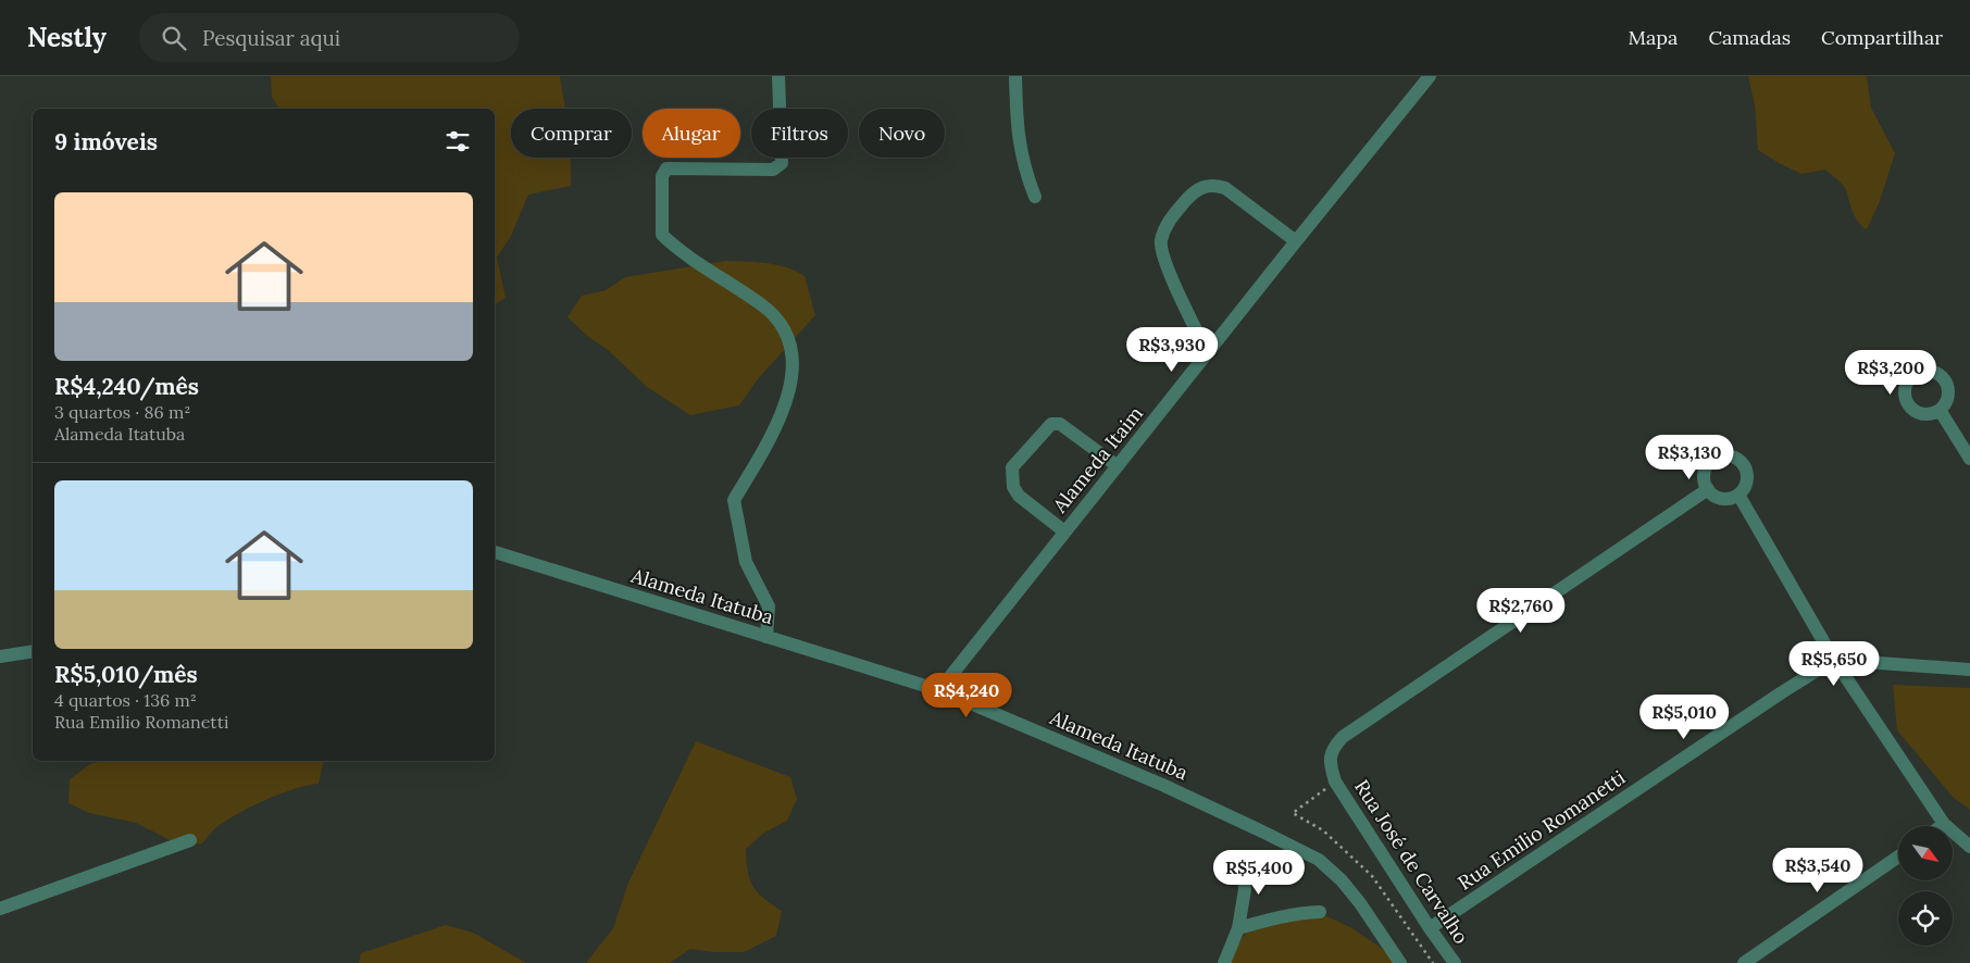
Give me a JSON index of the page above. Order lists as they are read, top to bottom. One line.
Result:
{"streets":{"street":["Alameda Itaim","Alameda Itatuba","Rua Emilio Romanetti","Rua José de Carvalho"]},"crossings":[["Alameda Itaim","Alameda Itatuba"],["Rua Emilio Romanetti","Rua José de Carvalho"]],"north":"bottom right","page":{"header":"Nestly","search":"Pesquisar aqui","nav":["Mapa","Camadas","Compartilhar"],"chip":["Comprar","Alugar","Filtros","Novo"],"heading":"9 imóveis","list":[{"name":"R$4,240/mês","note":"3 quartos · 86 m² · Alameda Itatuba"},{"name":"R$5,010/mês","note":"4 quartos · 136 m² · Rua Emilio Romanetti"}],"price":["R$3,930","R$3,200","R$3,130","R$2,760","R$5,650","R$4,240","R$5,010","R$3,540","R$5,400"]}}
